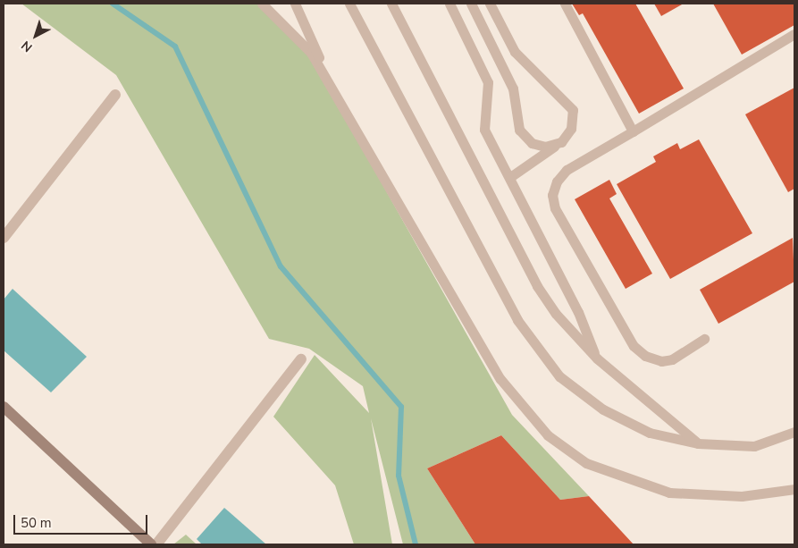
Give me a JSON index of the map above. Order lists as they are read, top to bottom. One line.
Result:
{"scale_bar":"50 m","north":"bottom left"}
